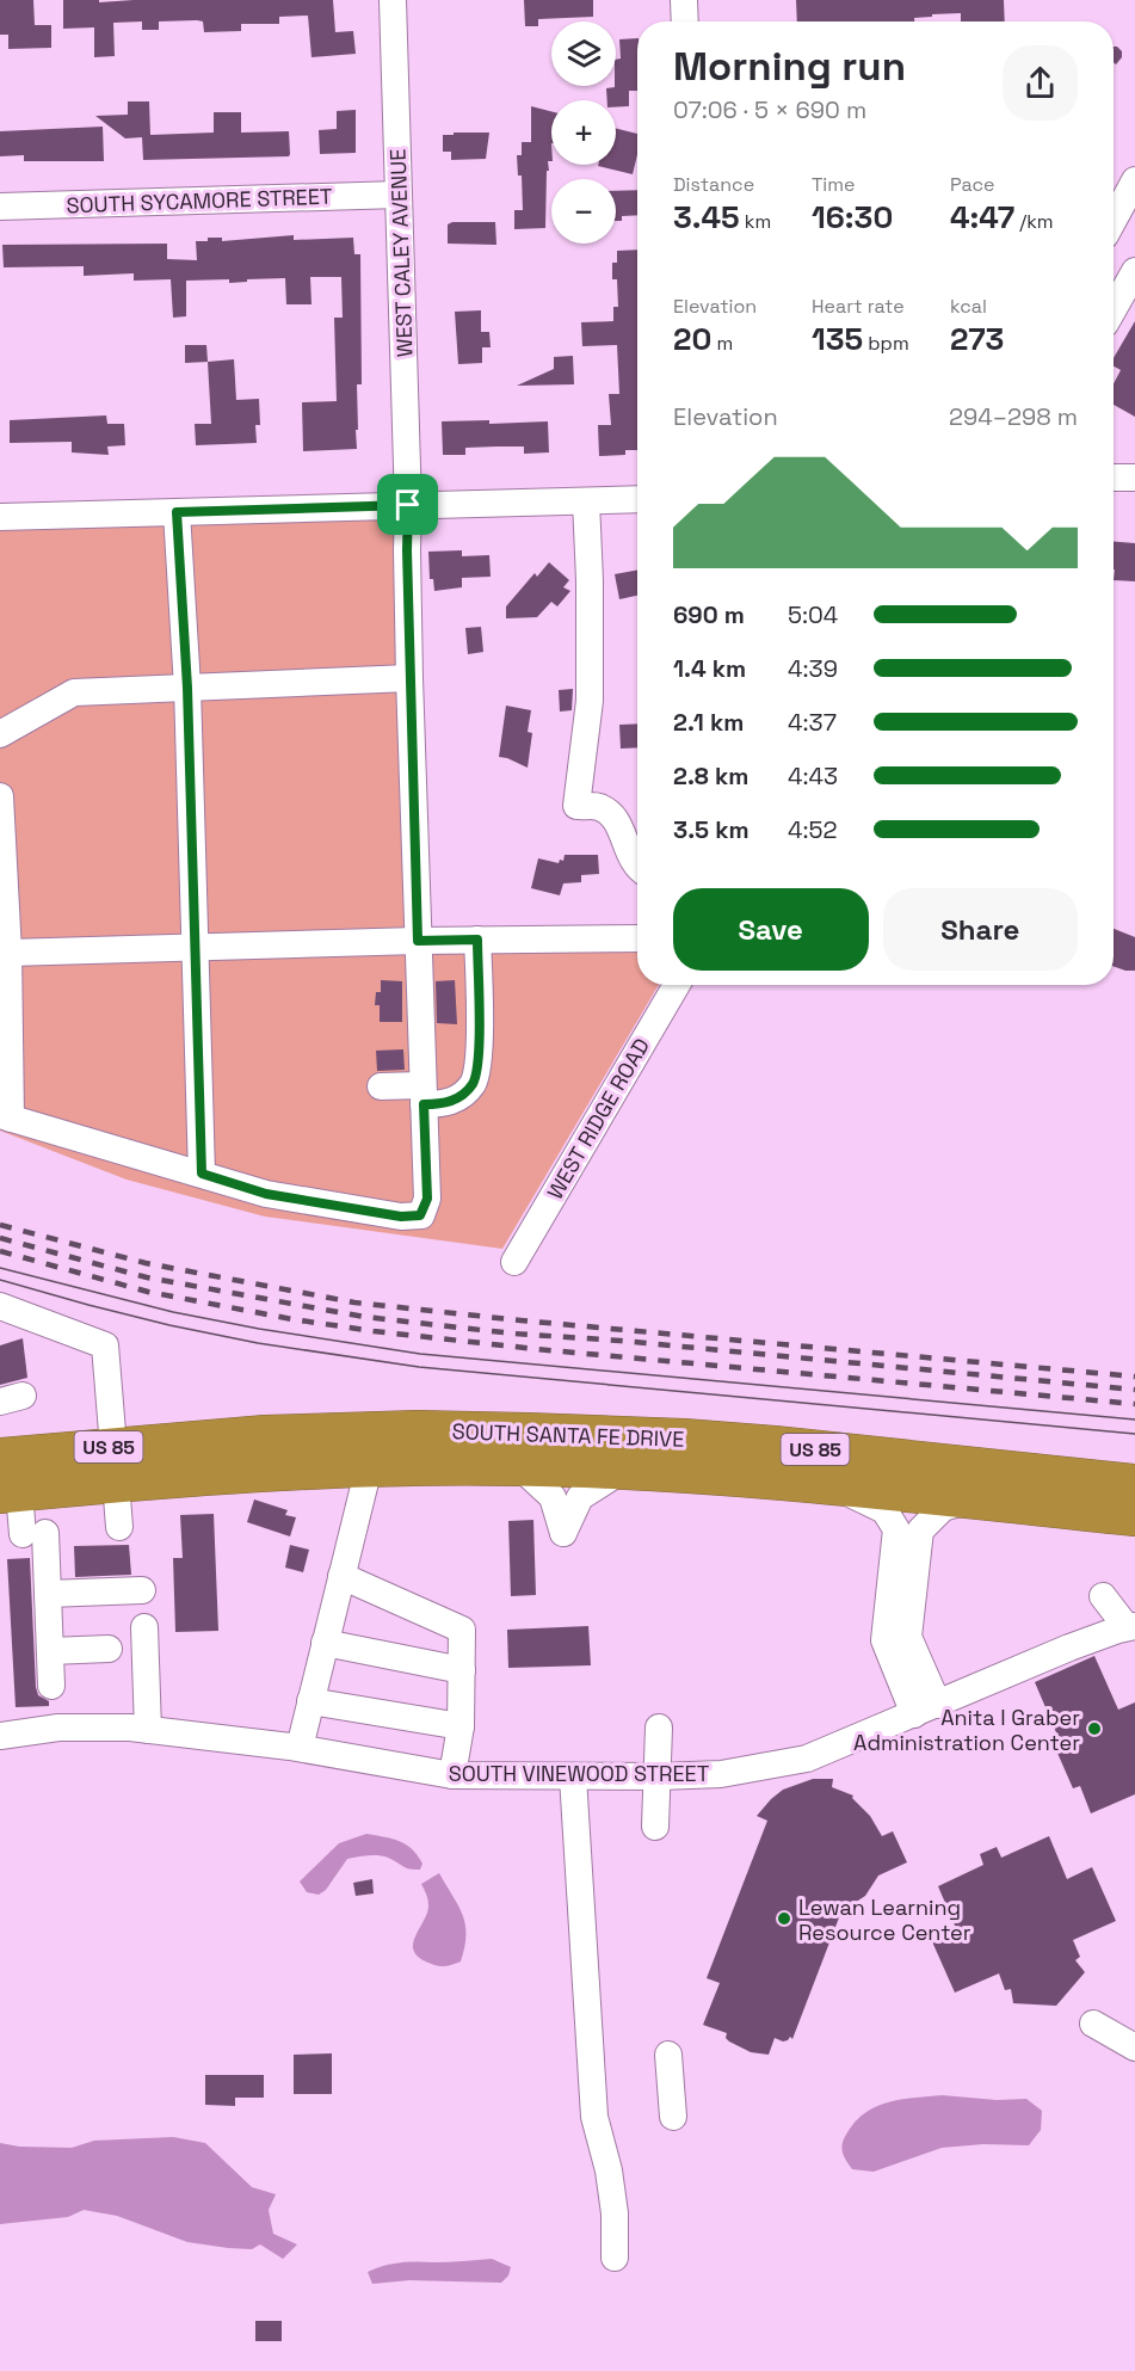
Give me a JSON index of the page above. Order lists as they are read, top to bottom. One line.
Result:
{"streets":{"highway":["SOUTH SANTA FE DRIVE","US 85"],"street":["SOUTH SYCAMORE STREET","WEST CALEY AVENUE","WEST RIDGE ROAD","SOUTH VINEWOOD STREET"]},"crossings":[["SOUTH SYCAMORE STREET","WEST CALEY AVENUE"]],"places":["Anita I Graber Administration Center","Lewan Learning Resource Center"],"page":{"map_buttons":["+","−"],"heading":["Morning run","07:06 · 5 × 690 m"],"stats":[["Distance","3.45 km"],["Time","16:30"],["Pace","4:47 /km"],["Elevation","20 m"],["Heart rate","135 bpm"],["kcal","273"]],"chart":["Elevation","294–298 m"],"list":[{"name":"690 m","note":"5:04"},{"name":"1.4 km","note":"4:39"},{"name":"2.1 km","note":"4:37"},{"name":"2.8 km","note":"4:43"},{"name":"3.5 km","note":"4:52"}],"buttons":["Save","Share"]}}
